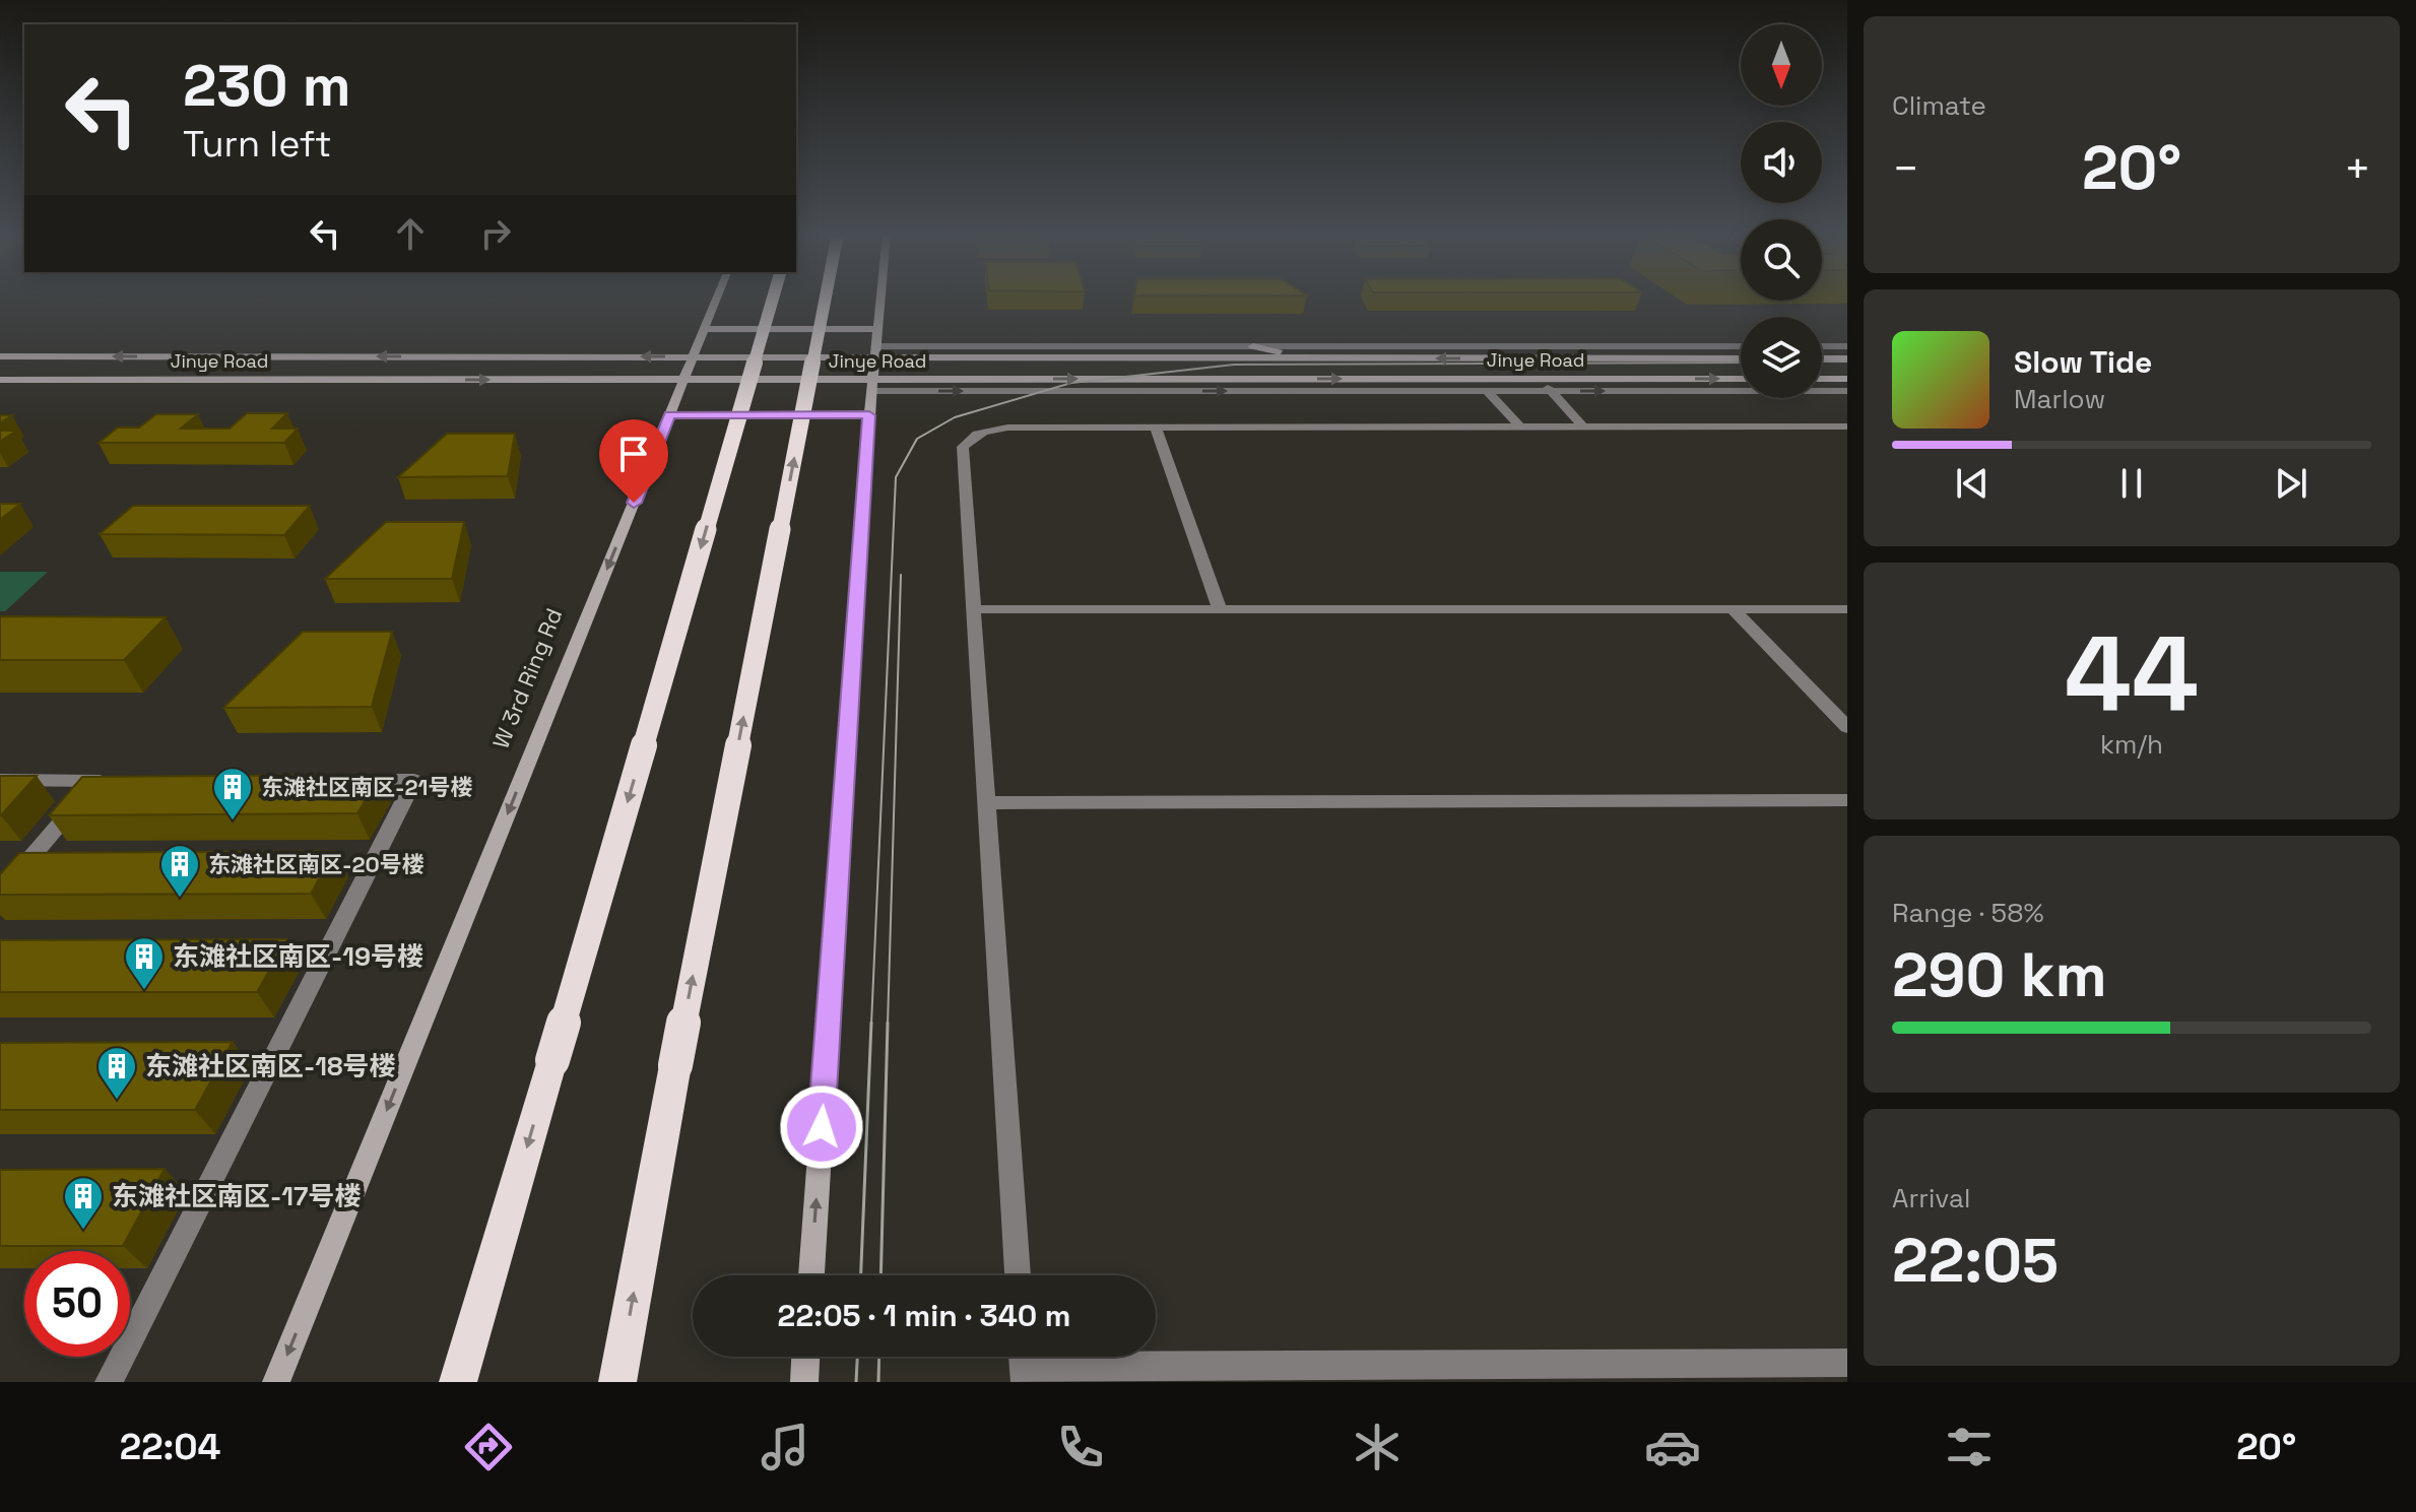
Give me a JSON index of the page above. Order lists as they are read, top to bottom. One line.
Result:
{"streets":{"main road":["Jinye Road","W 3rd Ring Rd"]},"crossings":[["Jinye Road","W 3rd Ring Rd"]],"one_way":["W 3rd Ring Rd"],"places":{"building":["东滩社区南区-21号楼","东滩社区南区-20号楼","东滩社区南区-19号楼","东滩社区南区-18号楼","东滩社区南区-17号楼"]},"north":"bottom","page":{"tile":["Climate",["44","km/h"],["Range · 58%","290 km"],["Arrival","22:05"]],"turn":["230 m","Turn left"],"heat":["−","20°","+"],"song":["Slow Tide","Marlow"],"limit":"50","trip":"22:05 · 1 min · 340 m","tabs":["22:04","20°"]}}
